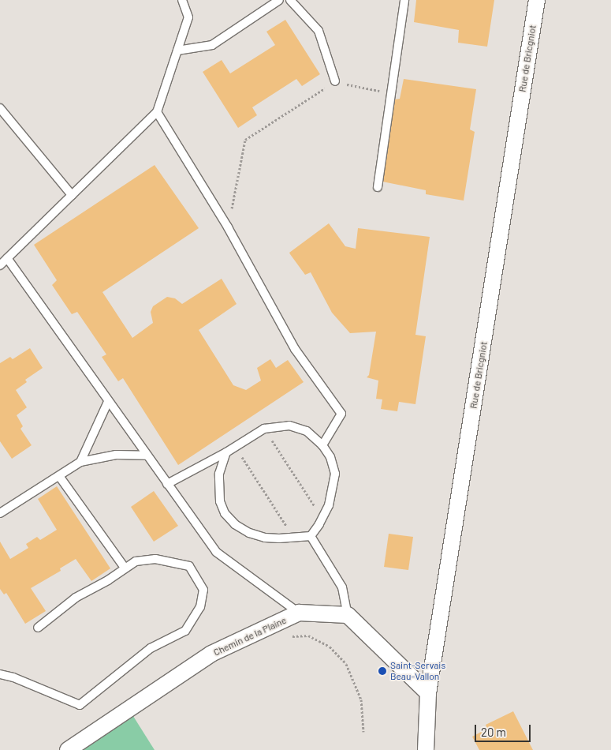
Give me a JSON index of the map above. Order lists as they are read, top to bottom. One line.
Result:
{"streets":{"street":["Rue de Bricgniot","Chemin de la Plaine"]},"places":["Saint-Servais Beau-Vallon"],"scale_bar":"20 m"}
